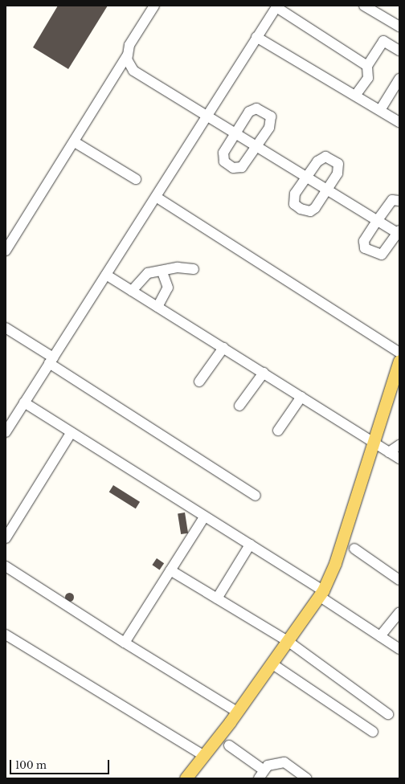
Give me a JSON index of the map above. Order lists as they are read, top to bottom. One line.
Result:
{"scale_bar":"100 m"}
